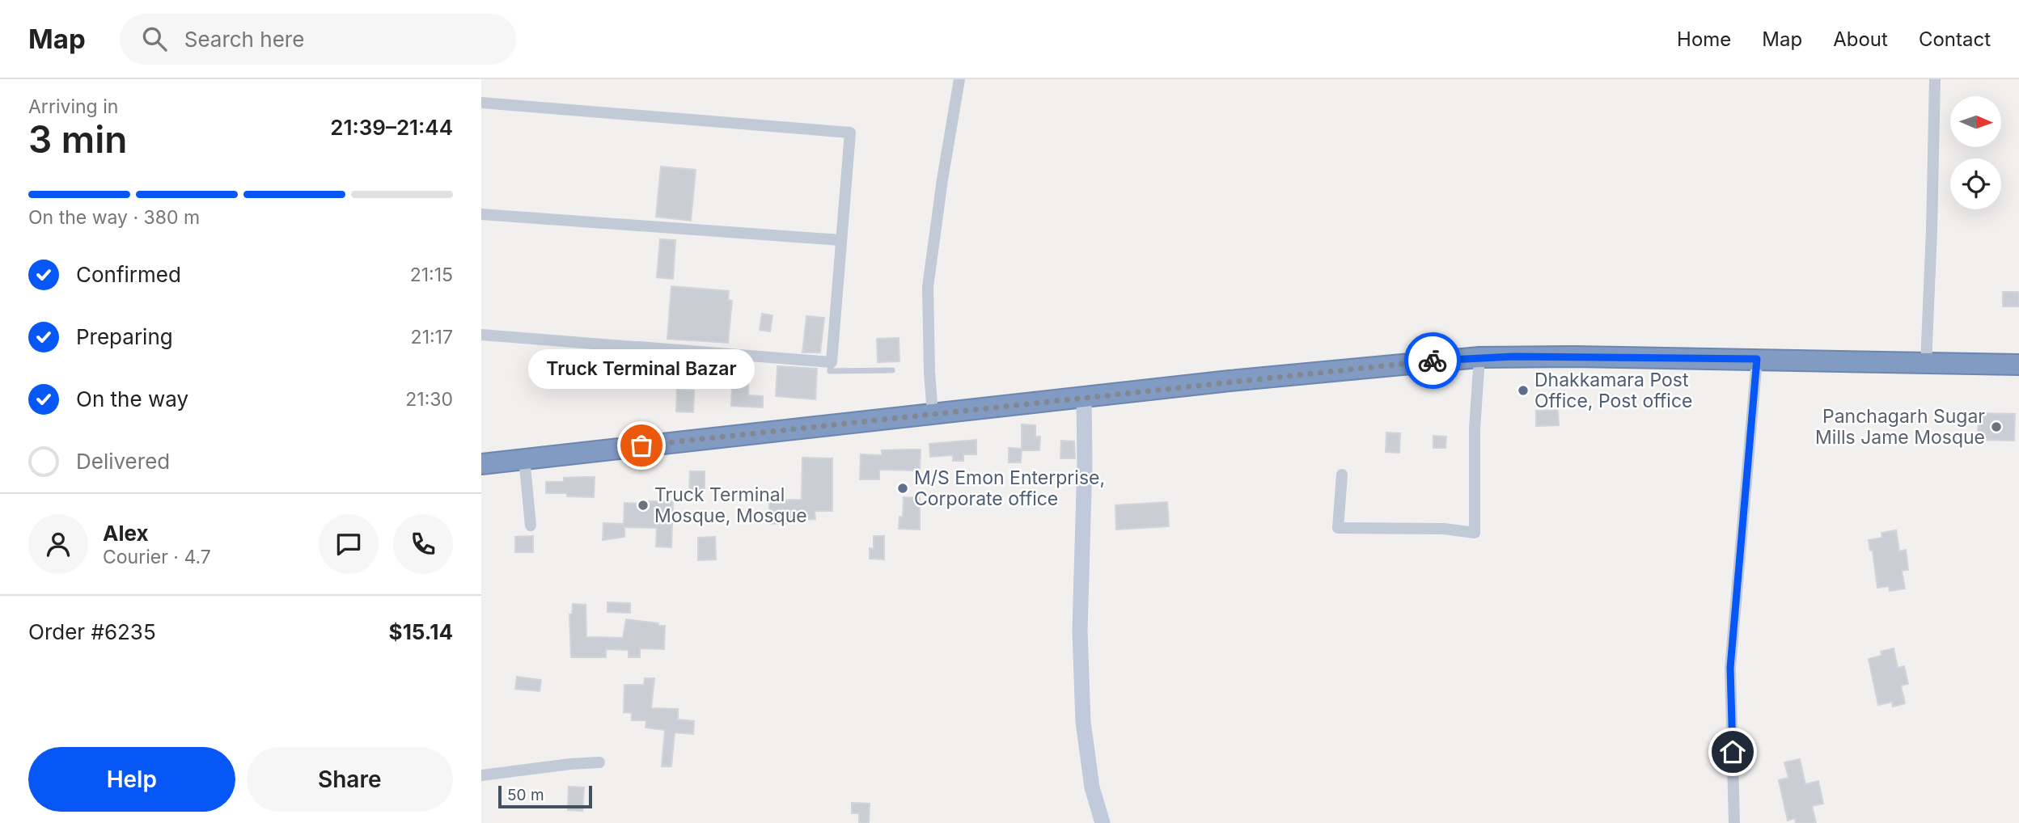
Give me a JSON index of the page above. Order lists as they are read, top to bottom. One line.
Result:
{"places":["Dhakkamara Post Office, Post office","Panchagarh Sugar Mills Jame Mosque","Truck Terminal Bazar","M/S Emon Enterprise, Corporate office","Truck Terminal Mosque, Mosque"],"scale_bar":"50 m","north":"right","page":{"header":"Map","search":"Search here","nav":["Home","Map","About","Contact"],"heading":["3 min","Arriving in","21:39–21:44"],"panel":["Alex","Courier · 4.7","Order #6235","$15.14"],"bar":"On the way · 380 m","list":[["Confirmed","21:15"],["Preparing","21:17"],["On the way","21:30"],"Delivered"],"bubble":"Truck Terminal Bazar","buttons":["Help","Share"],"scale":"50 m"}}
